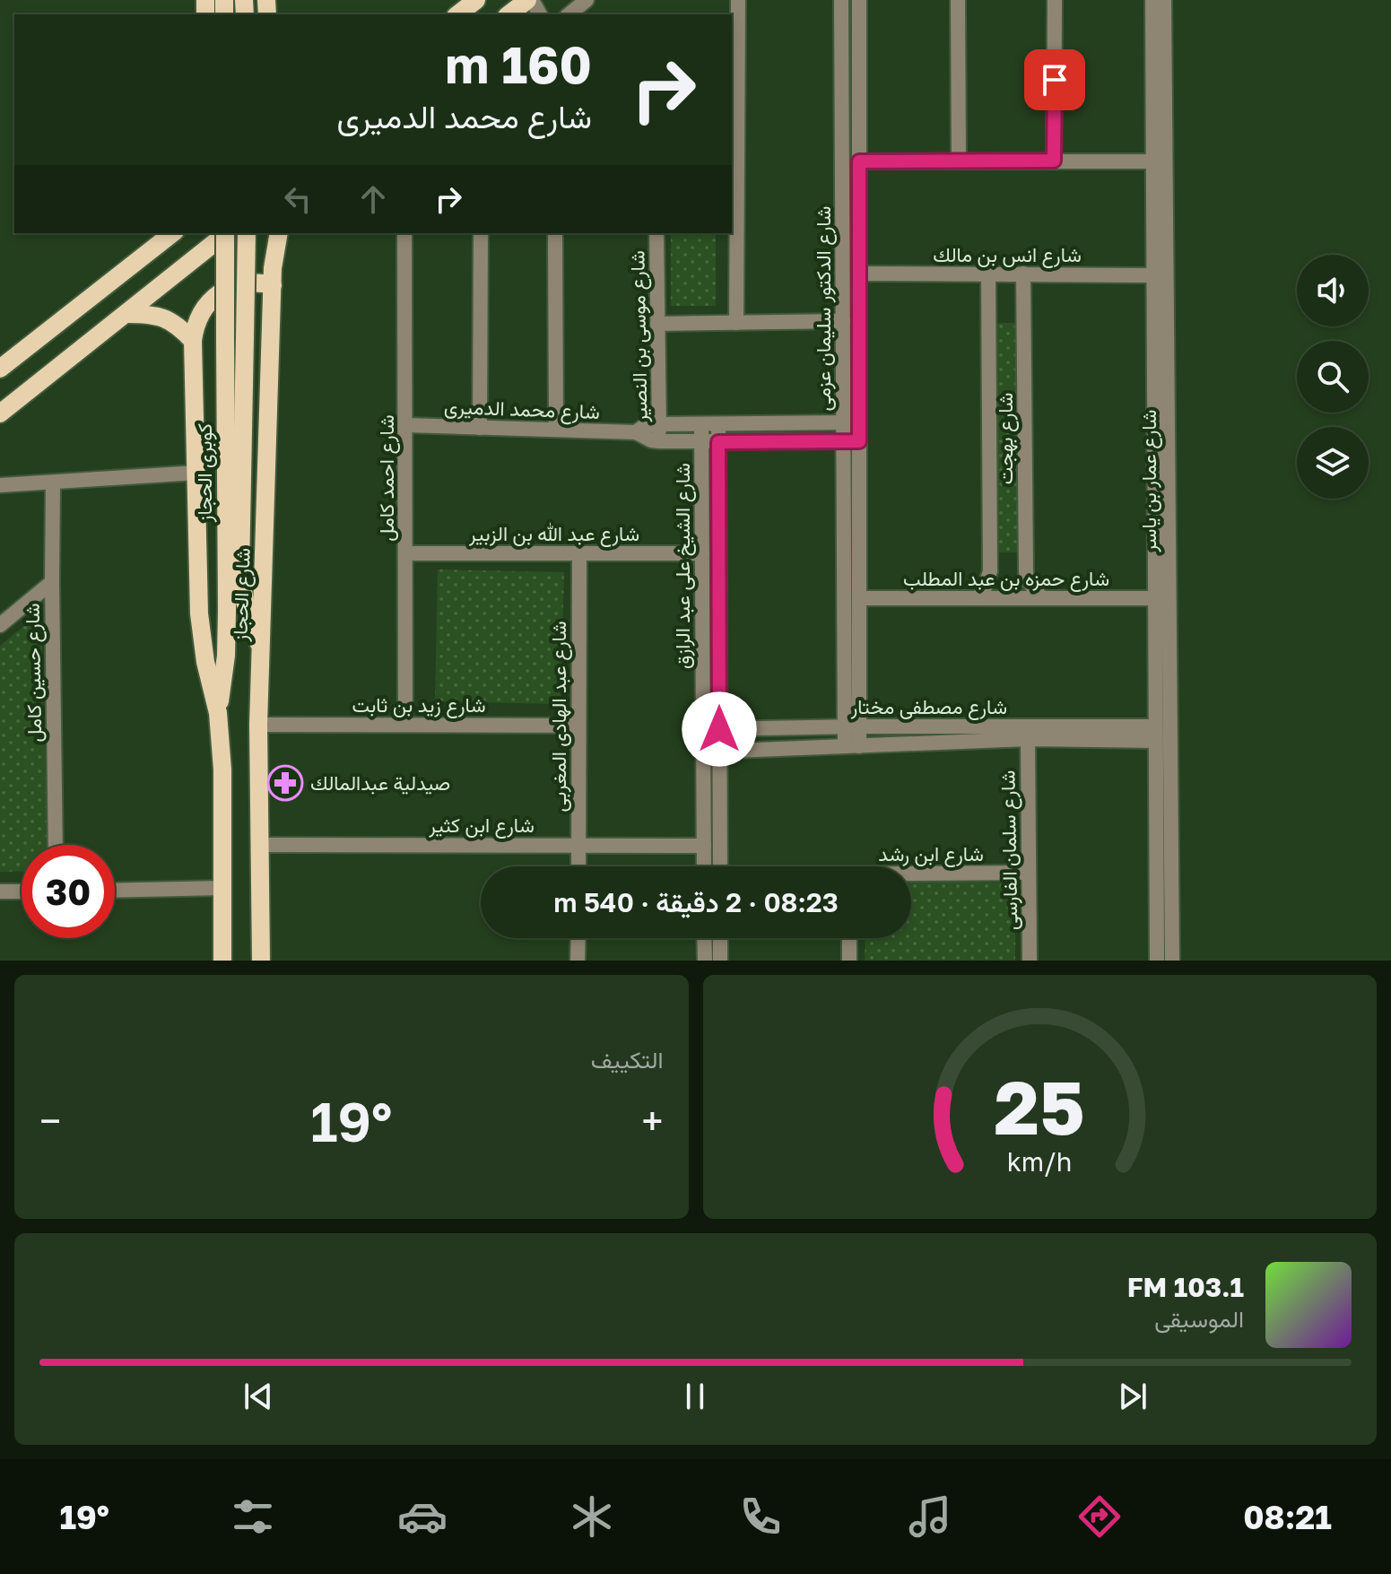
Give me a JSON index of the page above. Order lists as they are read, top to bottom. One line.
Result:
{"streets":{"main road":["كوبرى الحجاز","شارع الحجاز"],"street":["شارع انس بن مالك","شارع الدكتور سليمان عزمى","شارع موسى بن النصير","شارع محمد الدميرى","شارع بهجت","شارع احمد كامل","شارع عمار بن ياسر","شارع عبد الله بن الزبير","شارع الشيخ على عبد الرازق","شارع حمزه بن عبد المطلب","شارع حسين كامل","شارع زيد بن ثابت","شارع مصطفى مختار","شارع عبد الهادى المغربى","شارع ابن كثير","شارع سلمان الفارسى","شارع ابن رشد"]},"crossings":[["شارع انس بن مالك","شارع الدكتور سليمان عزمى"],["شارع انس بن مالك","شارع بهجت"],["شارع انس بن مالك","شارع عمار بن ياسر"],["شارع الدكتور سليمان عزمى","شارع محمد الدميرى"],["شارع الدكتور سليمان عزمى","شارع حمزه بن عبد المطلب"],["شارع الدكتور سليمان عزمى","شارع مصطفى مختار"],["شارع موسى بن النصير","شارع محمد الدميرى"],["شارع محمد الدميرى","شارع احمد كامل"],["شارع محمد الدميرى","شارع الشيخ على عبد الرازق"],["شارع بهجت","شارع حمزه بن عبد المطلب"],["كوبرى الحجاز","شارع الحجاز"],["شارع احمد كامل","شارع عبد الله بن الزبير"],["شارع احمد كامل","شارع زيد بن ثابت"],["شارع عمار بن ياسر","شارع حمزه بن عبد المطلب"],["شارع عمار بن ياسر","شارع مصطفى مختار"],["شارع عبد الله بن الزبير","شارع الشيخ على عبد الرازق"],["شارع عبد الله بن الزبير","شارع عبد الهادى المغربى"],["شارع الشيخ على عبد الرازق","شارع مصطفى مختار"],["شارع الشيخ على عبد الرازق","شارع ابن كثير"],["شارع الحجاز","شارع زيد بن ثابت"],["شارع الحجاز","شارع ابن كثير"],["شارع زيد بن ثابت","شارع عبد الهادى المغربى"],["شارع مصطفى مختار","شارع سلمان الفارسى"],["شارع عبد الهادى المغربى","شارع ابن كثير"],["شارع سلمان الفارسى","شارع ابن رشد"]],"places":{"pharmacy":["صيدلية عبدالمالك"]},"page":{"turn":["160 m","شارع محمد الدميرى"],"limit":"30","trip":"08:23 · 2 دقيقة · 540 m","tile":"التكييف","heat":["−","19°","+"],"song":["103.1 FM","الموسيقى"],"tabs":["08:21","19°"],"gauge":["25","km/h"]}}
